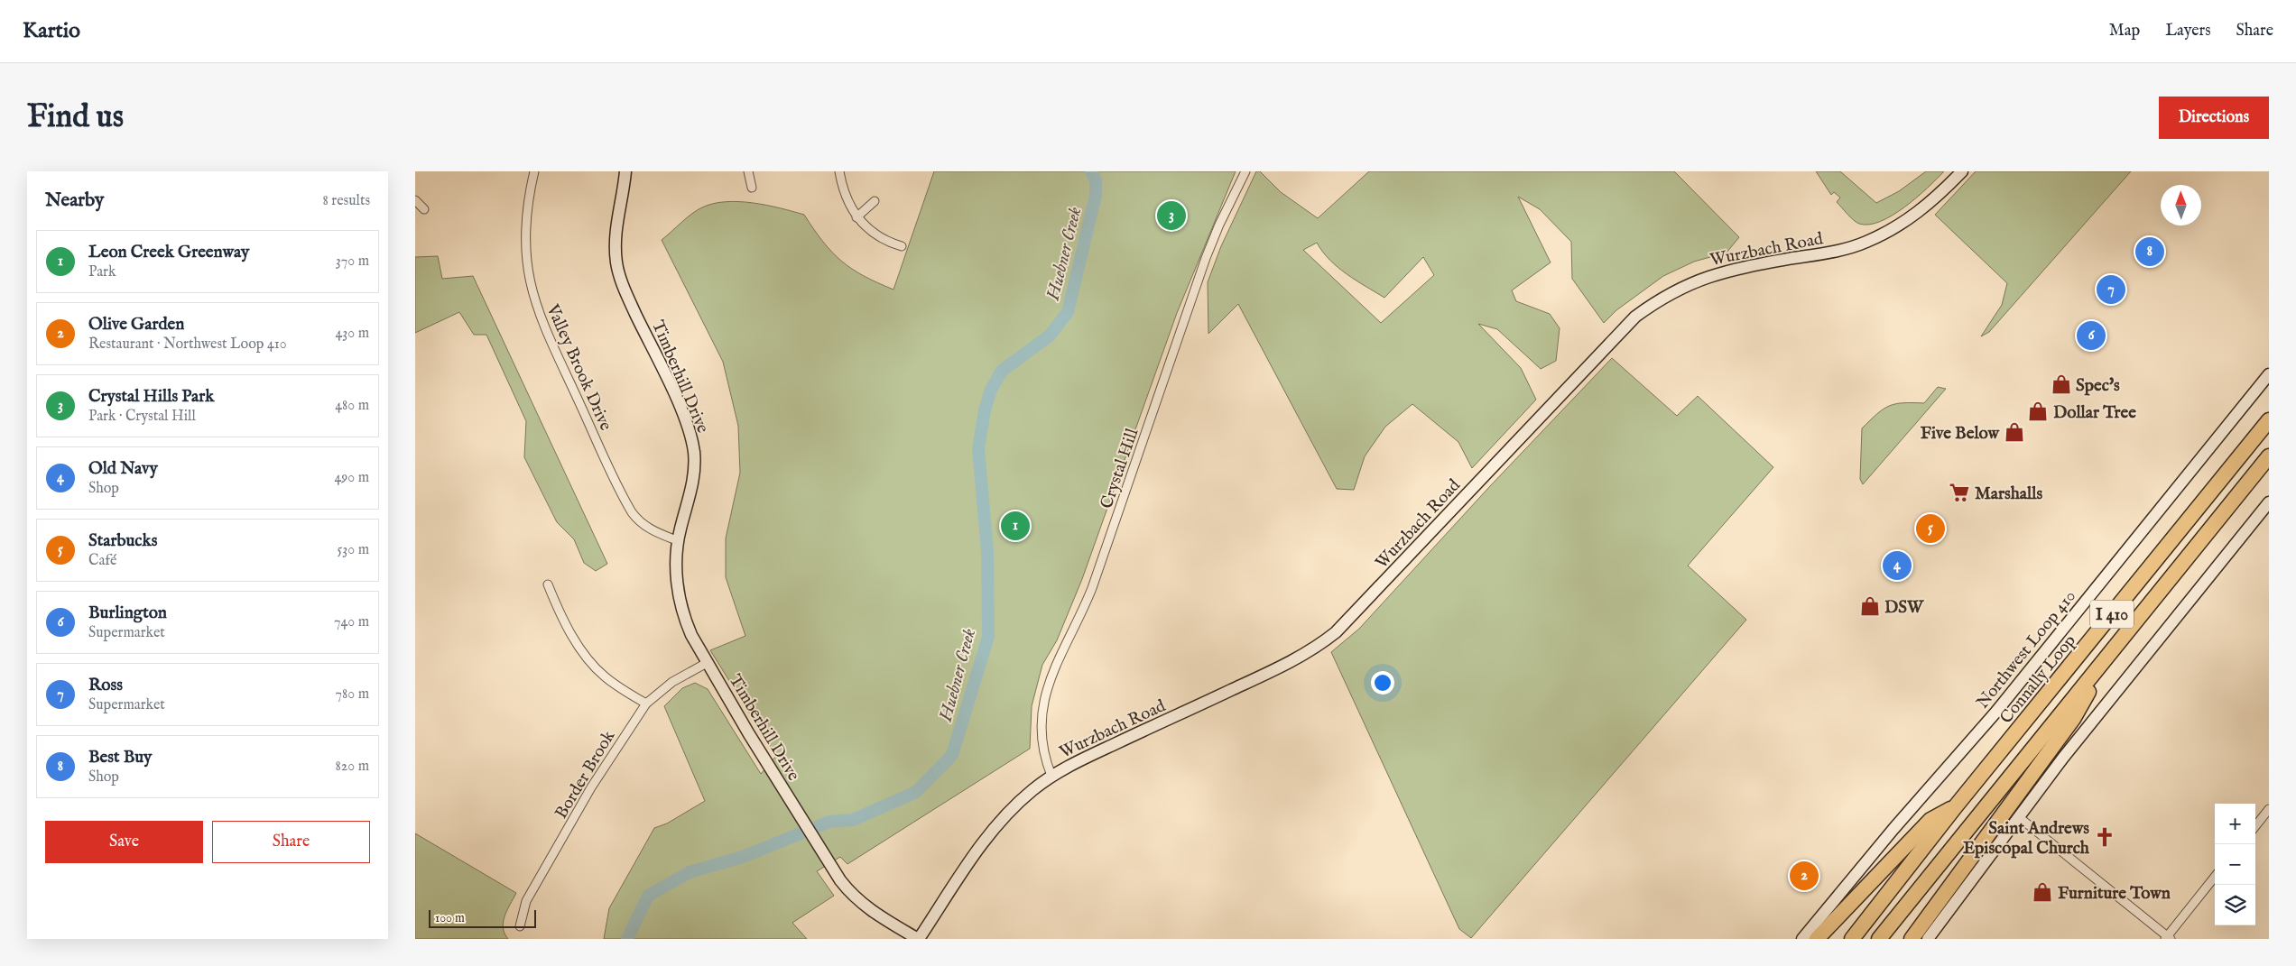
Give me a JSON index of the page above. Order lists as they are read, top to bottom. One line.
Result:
{"streets":{"highway":["I 410","Connally Loop"],"main road":["Wurzbach Road","Timberhill Drive","Northwest Loop 410"],"street":["Valley Brook Drive","Crystal Hill","Border Brook"]},"crossings":[["Wurzbach Road","Timberhill Drive"],["Wurzbach Road","Crystal Hill"],["Valley Brook Drive","Timberhill Drive"],["Timberhill Drive","Border Brook"]],"water":["Huebner Creek"],"places":{"shop":["Spec's","Dollar Tree","Five Below","DSW","Furniture Town"],"supermarket":["Marshalls"],"church":["Saint Andrews Episcopal Church"]},"scale_bar":"100 m","north":"top","page":{"header":"Kartio","nav":["Map","Layers","Share"],"buttons":["Directions",["Save","Share"]],"title":"Find us","heading":["Nearby","8 results"],"pins":["3","8","7","6","1","5","4","2"],"list":[{"mark":"1","name":"Leon Creek Greenway","note":"Park","value":"370 m"},{"mark":"2","name":"Olive Garden","note":"Restaurant · Northwest Loop 410","value":"430 m"},{"mark":"3","name":"Crystal Hills Park","note":"Park · Crystal Hill","value":"480 m"},{"mark":"4","name":"Old Navy","note":"Shop","value":"490 m"},{"mark":"5","name":"Starbucks","note":"Café","value":"530 m"},{"mark":"6","name":"Burlington","note":"Supermarket","value":"740 m"},{"mark":"7","name":"Ross","note":"Supermarket","value":"780 m"},{"mark":"8","name":"Best Buy","note":"Shop","value":"820 m"}],"map_buttons":["+","−"],"scale":"100 m"}}
